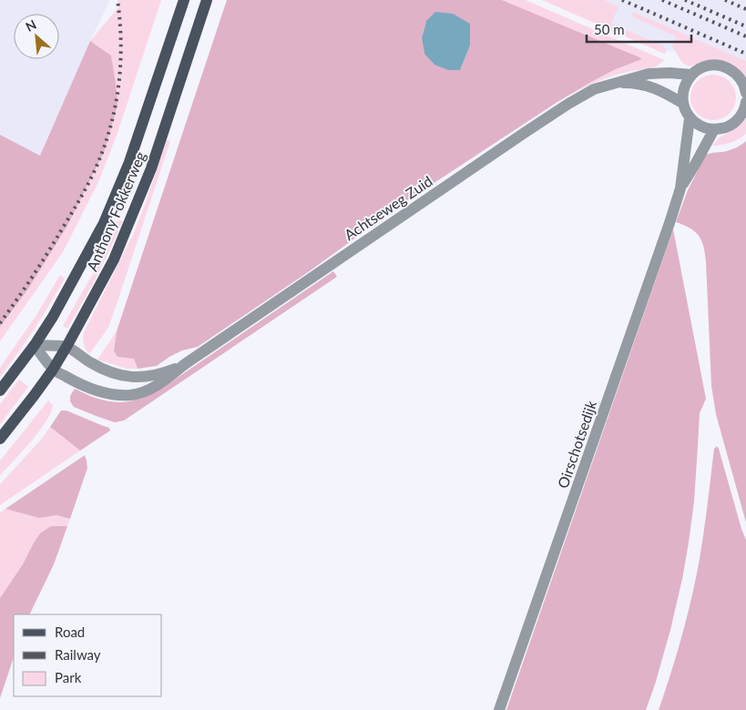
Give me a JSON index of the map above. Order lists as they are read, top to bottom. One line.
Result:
{"streets":{"main road":["Anthony Fokkerweg"],"street":["Achtseweg Zuid","Oirschotsedijk"]},"crossings":[["Achtseweg Zuid","Anthony Fokkerweg"]],"legend":["Road","Railway","Park"],"scale_bar":"50 m","north":"top left"}
